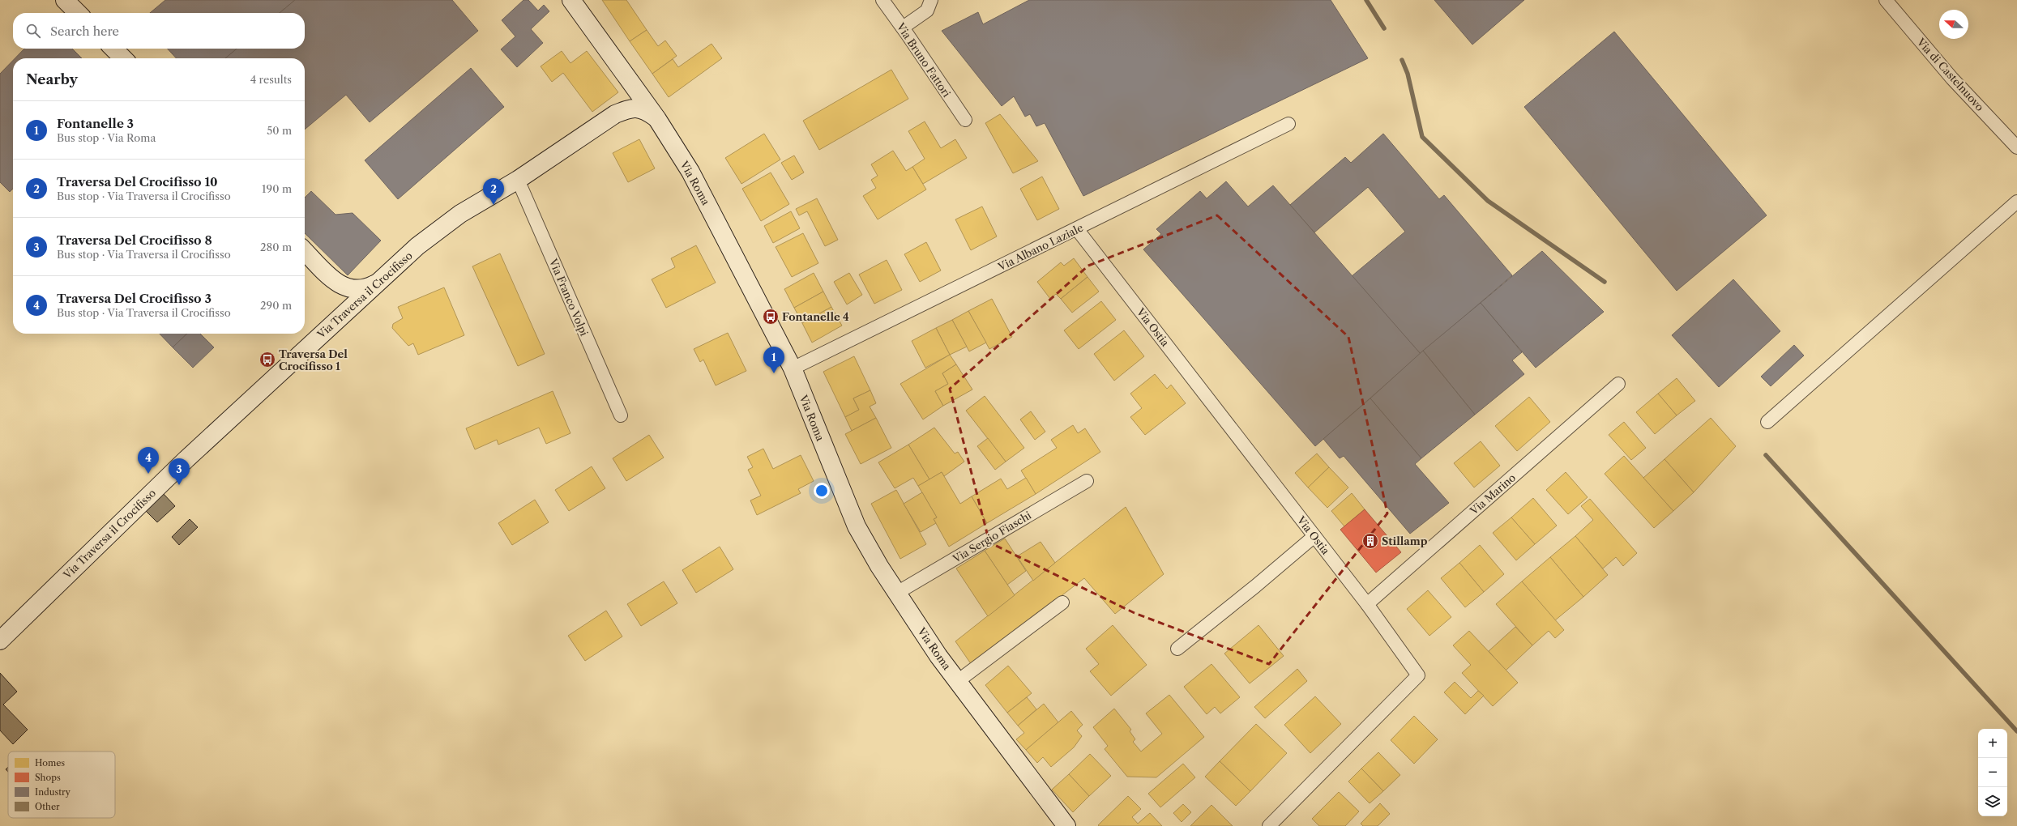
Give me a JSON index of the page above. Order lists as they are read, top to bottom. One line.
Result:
{"streets":{"main road":["Via Roma","Via Traversa il Crocifisso"],"street":["Via Bruno Fattori","Via di Castelnuovo","Via Albano Laziale","Via Franco Volpi","Via Ostia","Via Marino","Via Sergio Fiaschi"]},"crossings":[["Via Roma","Via Albano Laziale"],["Via Roma","Via Traversa il Crocifisso"],["Via Roma","Via Sergio Fiaschi"],["Via Albano Laziale","Via Ostia"],["Via Traversa il Crocifisso","Via Franco Volpi"],["Via Ostia","Via Marino"]],"places":{"bus stop":["Fontanelle 4","Traversa Del Crocifisso 1"],"building":["Stillamp"]},"legend":["Homes","Shops","Industry","Other"],"north":"left","page":{"search":"Search here","heading":["Nearby","4 results"],"list":[{"mark":"1","name":"Fontanelle 3","note":"Bus stop · Via Roma","value":"50 m"},{"mark":"2","name":"Traversa Del Crocifisso 10","note":"Bus stop · Via Traversa il Crocifisso","value":"190 m"},{"mark":"3","name":"Traversa Del Crocifisso 8","note":"Bus stop · Via Traversa il Crocifisso","value":"280 m"},{"mark":"4","name":"Traversa Del Crocifisso 3","note":"Bus stop · Via Traversa il Crocifisso","value":"290 m"}],"pins":["2","1","4","3"],"map_buttons":["+","−"]}}
